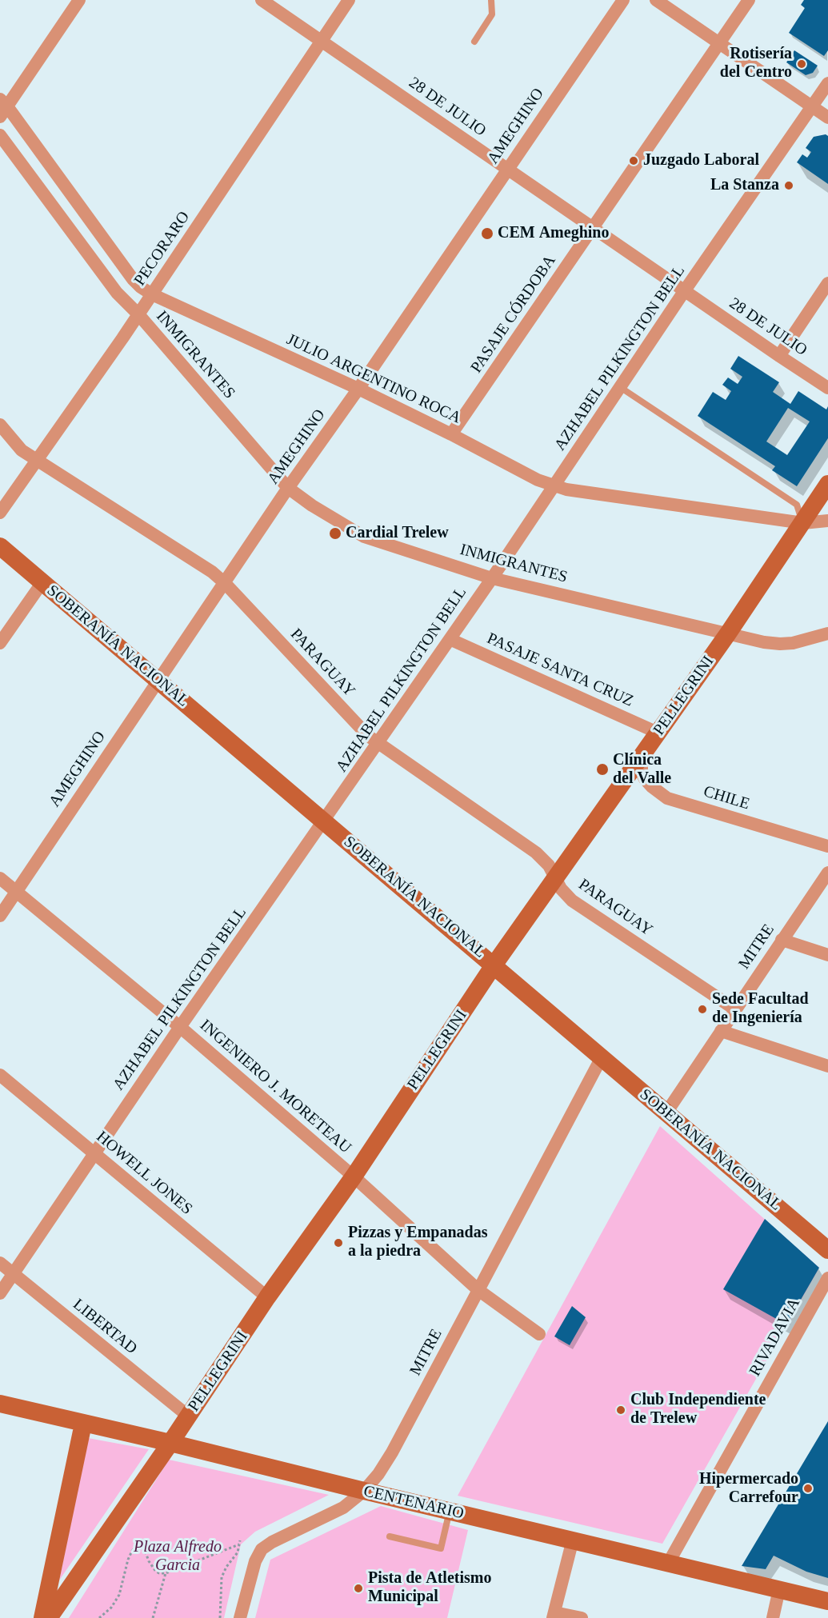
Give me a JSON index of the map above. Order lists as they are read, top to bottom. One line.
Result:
{"streets":{"street":["28 DE JULIO","AMEGHINO","PECORARO","PASAJE CÓRDOBA","INMIGRANTES","AZHABEL PILKINGTON BELL","JULIO ARGENTINO ROCA","SOBERANÍA NACIONAL","PARAGUAY","PASAJE SANTA CRUZ","PELLEGRINI","CHILE","MITRE","INGENIERO J. MORETEAU","HOWELL JONES","LIBERTAD","RIVADAVIA","CENTENARIO"]},"crossings":[["28 DE JULIO","AMEGHINO"],["28 DE JULIO","PECORARO"],["28 DE JULIO","PASAJE CÓRDOBA"],["28 DE JULIO","AZHABEL PILKINGTON BELL"],["AMEGHINO","INMIGRANTES"],["AMEGHINO","JULIO ARGENTINO ROCA"],["AMEGHINO","SOBERANÍA NACIONAL"],["AMEGHINO","PARAGUAY"],["AMEGHINO","INGENIERO J. MORETEAU"],["PECORARO","INMIGRANTES"],["PECORARO","JULIO ARGENTINO ROCA"],["PECORARO","PARAGUAY"],["PASAJE CÓRDOBA","JULIO ARGENTINO ROCA"],["INMIGRANTES","AZHABEL PILKINGTON BELL"],["INMIGRANTES","PELLEGRINI"],["AZHABEL PILKINGTON BELL","JULIO ARGENTINO ROCA"],["AZHABEL PILKINGTON BELL","SOBERANÍA NACIONAL"],["AZHABEL PILKINGTON BELL","PARAGUAY"],["AZHABEL PILKINGTON BELL","PASAJE SANTA CRUZ"],["AZHABEL PILKINGTON BELL","INGENIERO J. MORETEAU"],["AZHABEL PILKINGTON BELL","HOWELL JONES"],["AZHABEL PILKINGTON BELL","LIBERTAD"],["JULIO ARGENTINO ROCA","PELLEGRINI"],["SOBERANÍA NACIONAL","PELLEGRINI"],["SOBERANÍA NACIONAL","MITRE"],["PARAGUAY","PELLEGRINI"],["PARAGUAY","MITRE"],["PASAJE SANTA CRUZ","PELLEGRINI"],["PELLEGRINI","CHILE"],["PELLEGRINI","INGENIERO J. MORETEAU"],["PELLEGRINI","HOWELL JONES"],["PELLEGRINI","LIBERTAD"],["PELLEGRINI","CENTENARIO"],["MITRE","INGENIERO J. MORETEAU"],["MITRE","CENTENARIO"],["RIVADAVIA","CENTENARIO"]],"parks":["Plaza Alfredo Garcia"],"places":["Rotisería del Centro","Juzgado Laboral","La Stanza","CEM Ameghino","Cardial Trelew","Clínica del Valle","Sede Facultad de Ingeniería","Pizzas y Empanadas a la piedra","Club Independiente de Trelew","Hipermercado Carrefour","Pista de Atletismo Municipal"]}
